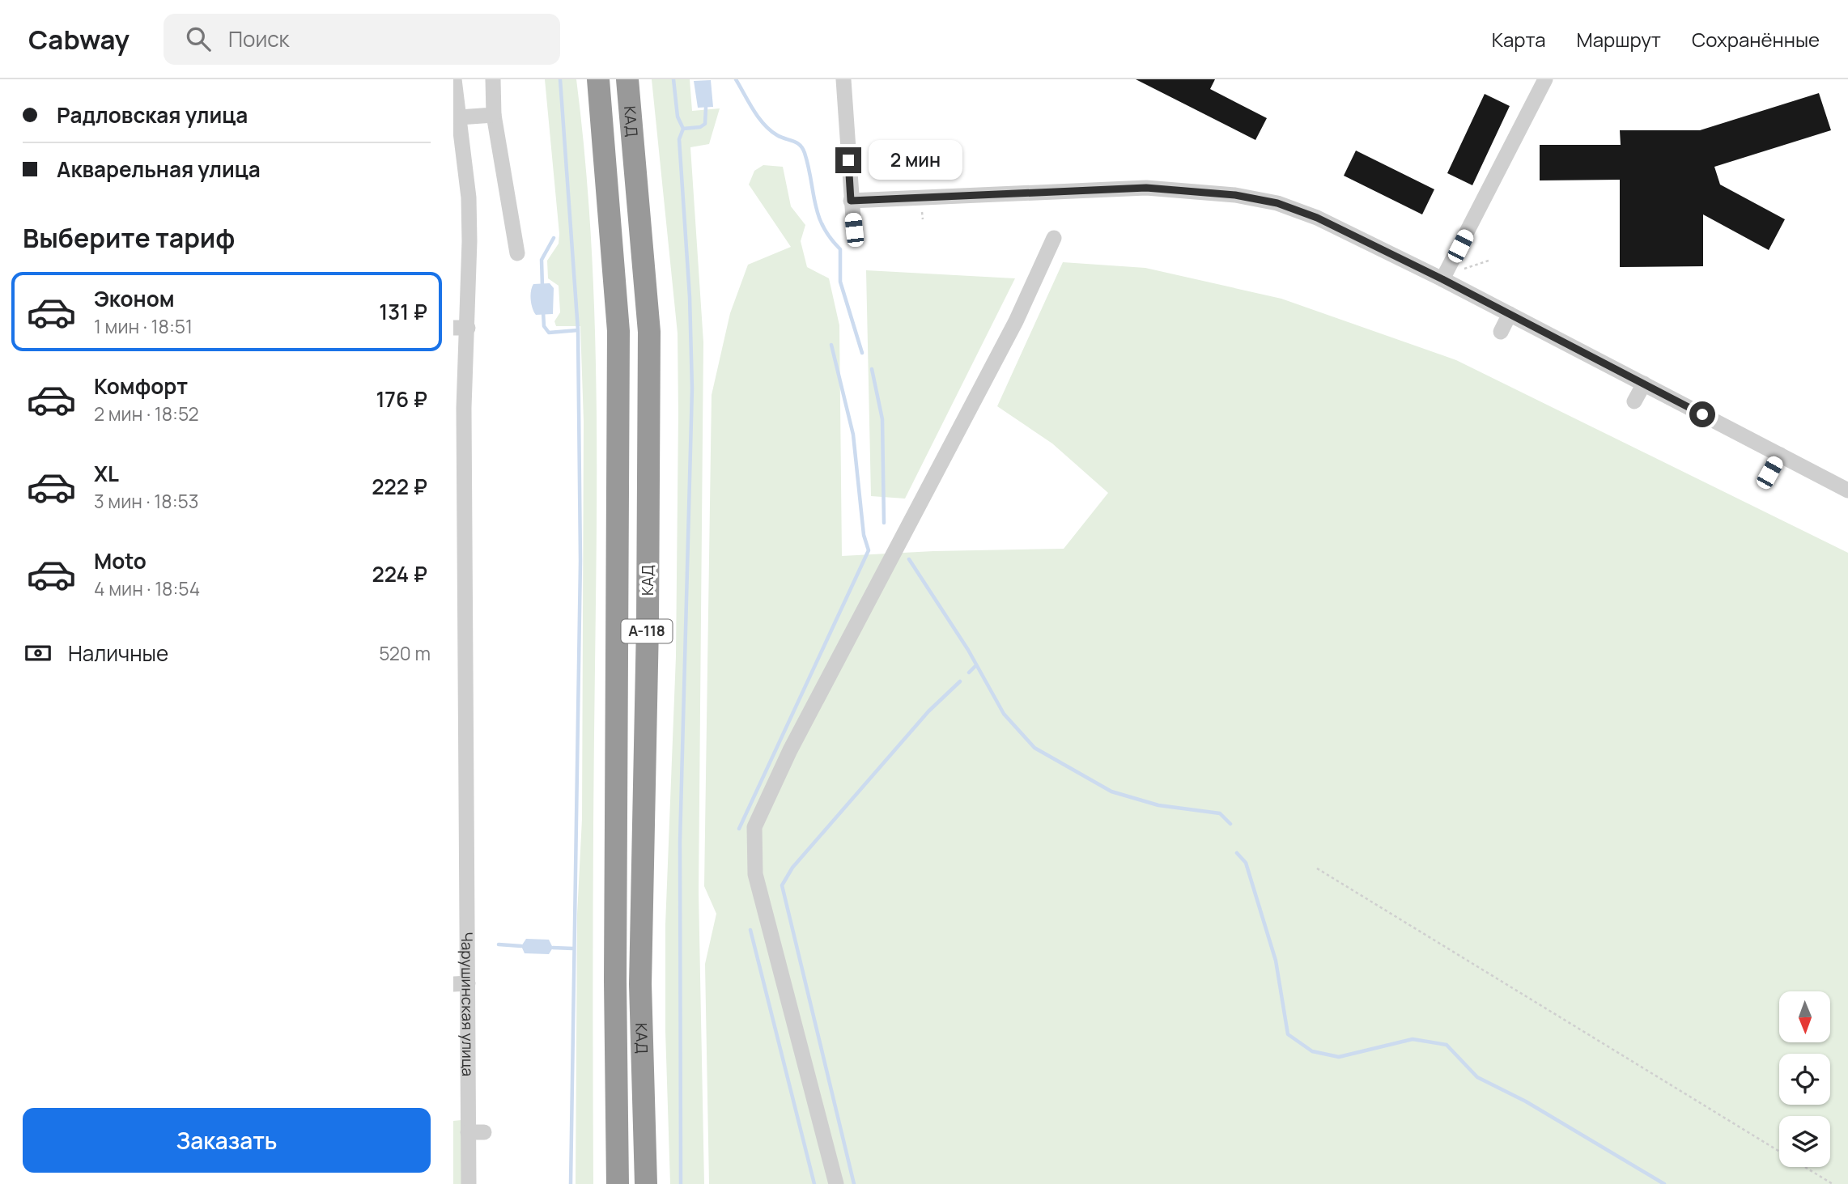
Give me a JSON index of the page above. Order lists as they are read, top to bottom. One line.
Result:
{"streets":{"highway":["КАД","А-118"],"street":["Чарушинская улица"]},"north":"bottom","page":{"header":"Cabway","search":"Поиск","nav":["Карта","Маршрут","Сохранённые"],"banner":["Радловская улица","Акварельная улица"],"bubble":"2 мин","heading":"Выберите тариф","list":[{"name":"Эконом","note":"1 мин · 18:51","value":"131 ₽"},{"name":"Комфорт","note":"2 мин · 18:52","value":"176 ₽"},{"name":"XL","note":"3 мин · 18:53","value":"222 ₽"},{"name":"Moto","note":"4 мин · 18:54","value":"224 ₽"}],"pay":["Наличные","520 m"],"buttons":"Заказать"}}
